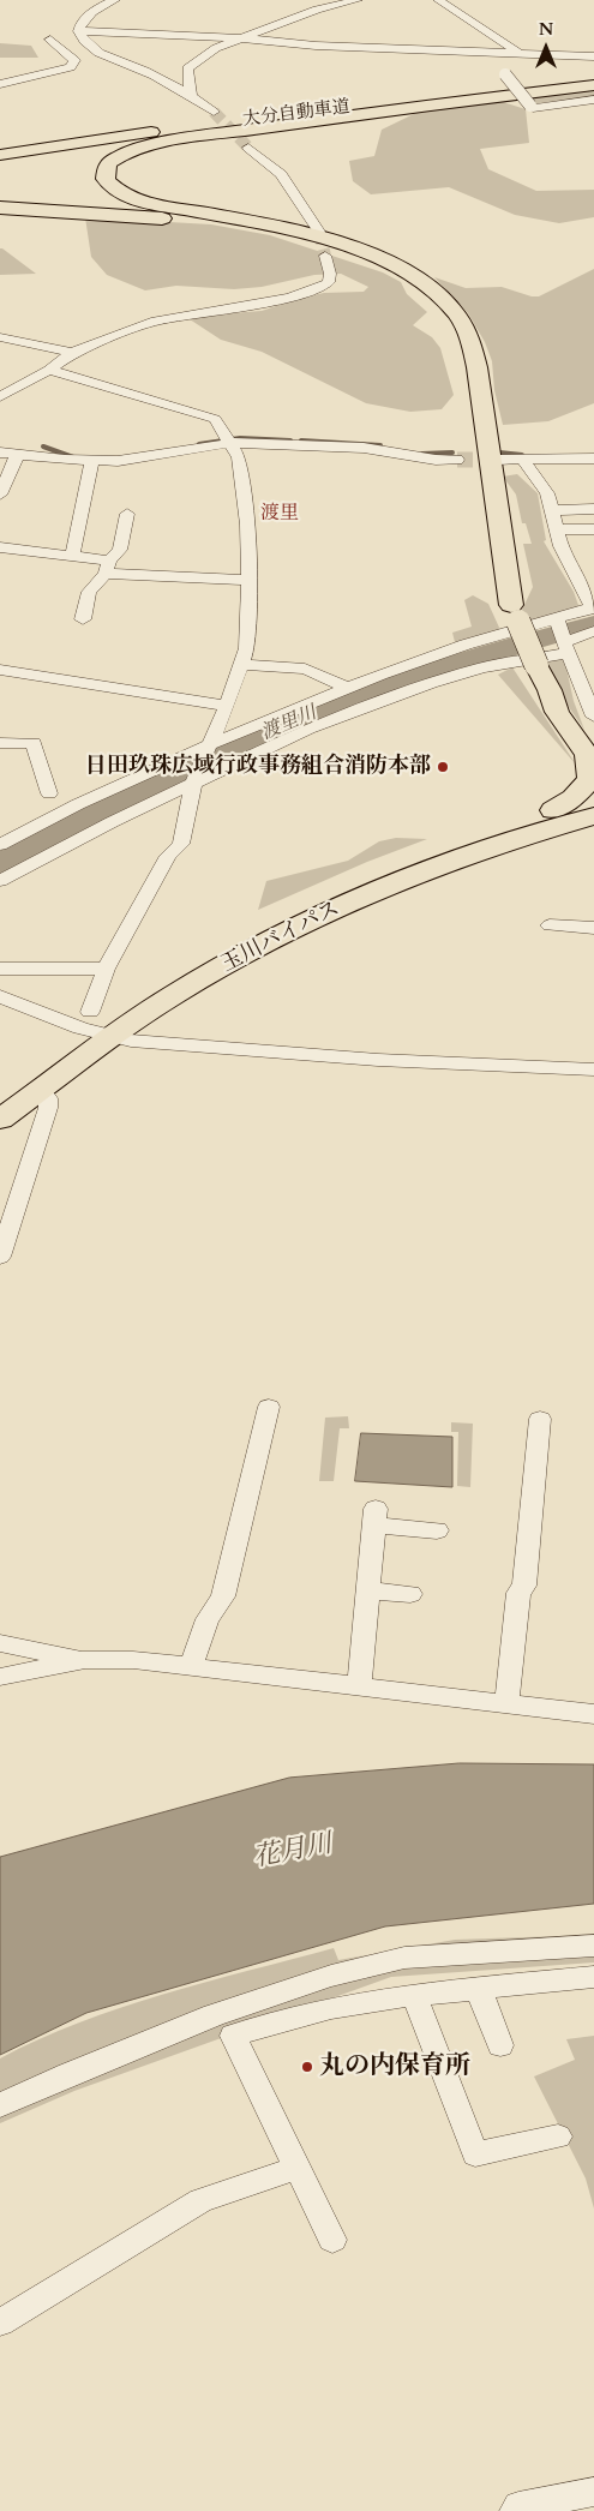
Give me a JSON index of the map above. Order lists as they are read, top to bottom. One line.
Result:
{"streets":{"highway":["大分自動車道","玉川バイパス"]},"districts":["渡里"],"water":["渡里川","花月川"],"places":["日田玖珠広域行政事務組合消防本部","丸の内保育所"],"north":"top"}
